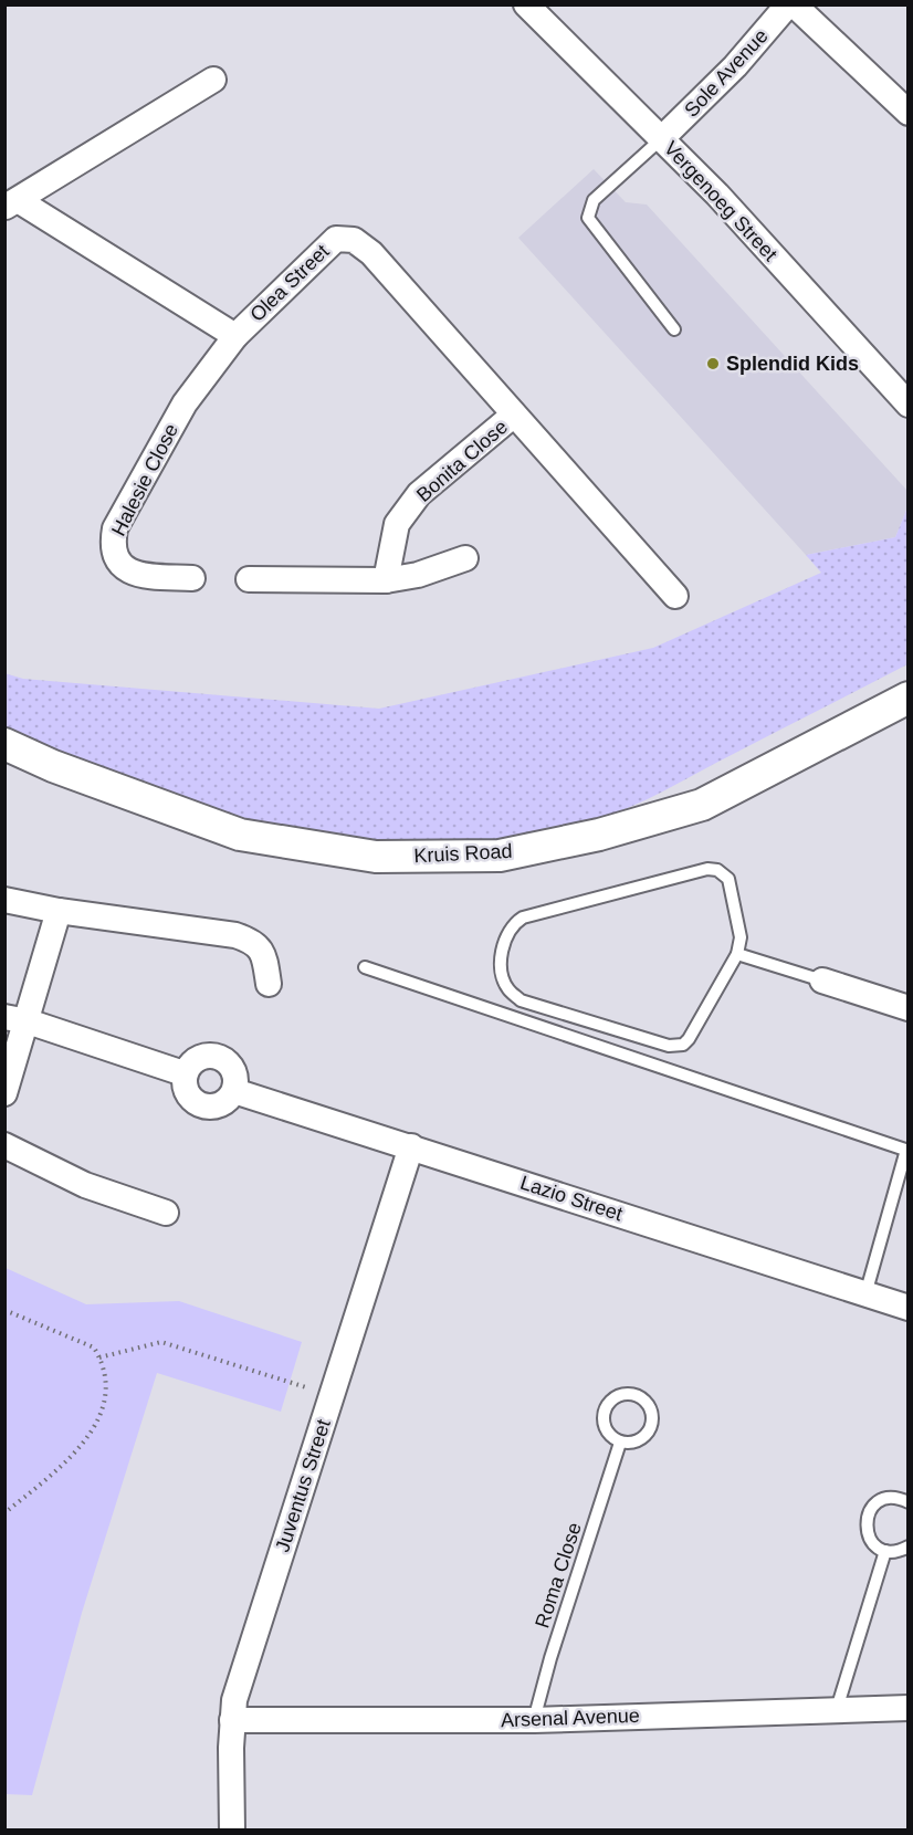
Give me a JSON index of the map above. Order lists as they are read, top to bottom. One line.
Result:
{"streets":{"street":["Sole Avenue","Vergenoeg Street","Olea Street","Bonita Close","Halesie Close","Kruis Road","Lazio Street","Juventus Street","Arsenal Avenue"],"lane":["Roma Close"]},"crossings":[["Sole Avenue","Vergenoeg Street"],["Olea Street","Bonita Close"],["Olea Street","Halesie Close"],["Lazio Street","Juventus Street"],["Juventus Street","Arsenal Avenue"],["Roma Close","Arsenal Avenue"]],"places":["Splendid Kids"]}
